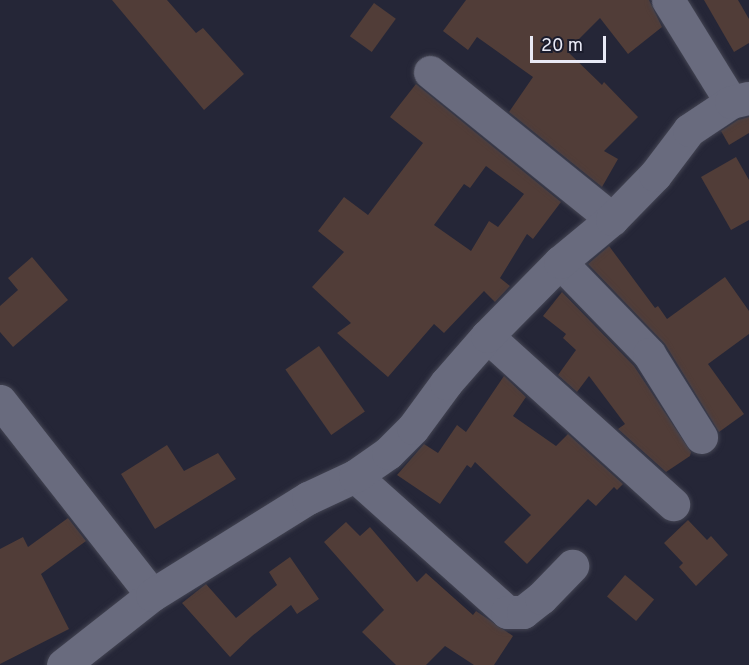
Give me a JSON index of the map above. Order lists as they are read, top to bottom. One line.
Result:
{"scale_bar":"20 m"}
